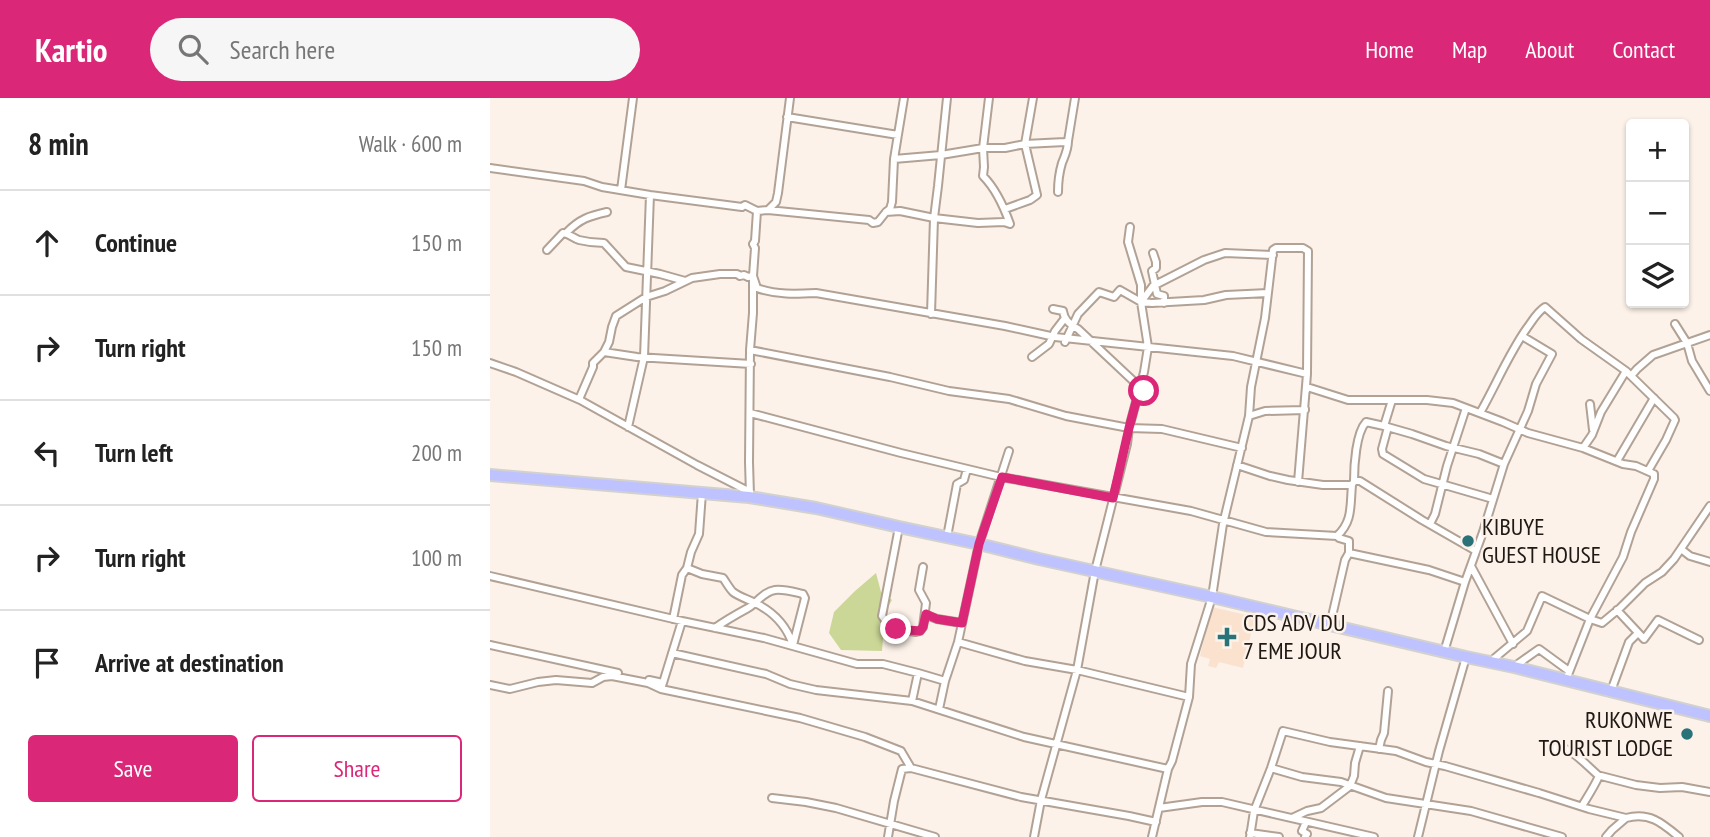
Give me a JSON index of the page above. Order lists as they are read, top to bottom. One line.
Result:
{"places":{"other":["KIBUYE GUEST HOUSE","RUKONWE TOURIST LODGE"],"health":["CDS ADV DU 7 EME JOUR"]},"page":{"header":"Kartio","search":"Search here","nav":["Home","Map","About","Contact"],"heading":["8 min","Walk · 600 m"],"map_buttons":["+","−"],"list":[["Continue","150 m"],["Turn right","150 m"],["Turn left","200 m"],["Turn right","100 m"],"Arrive at destination"],"buttons":["Save","Share"]}}
